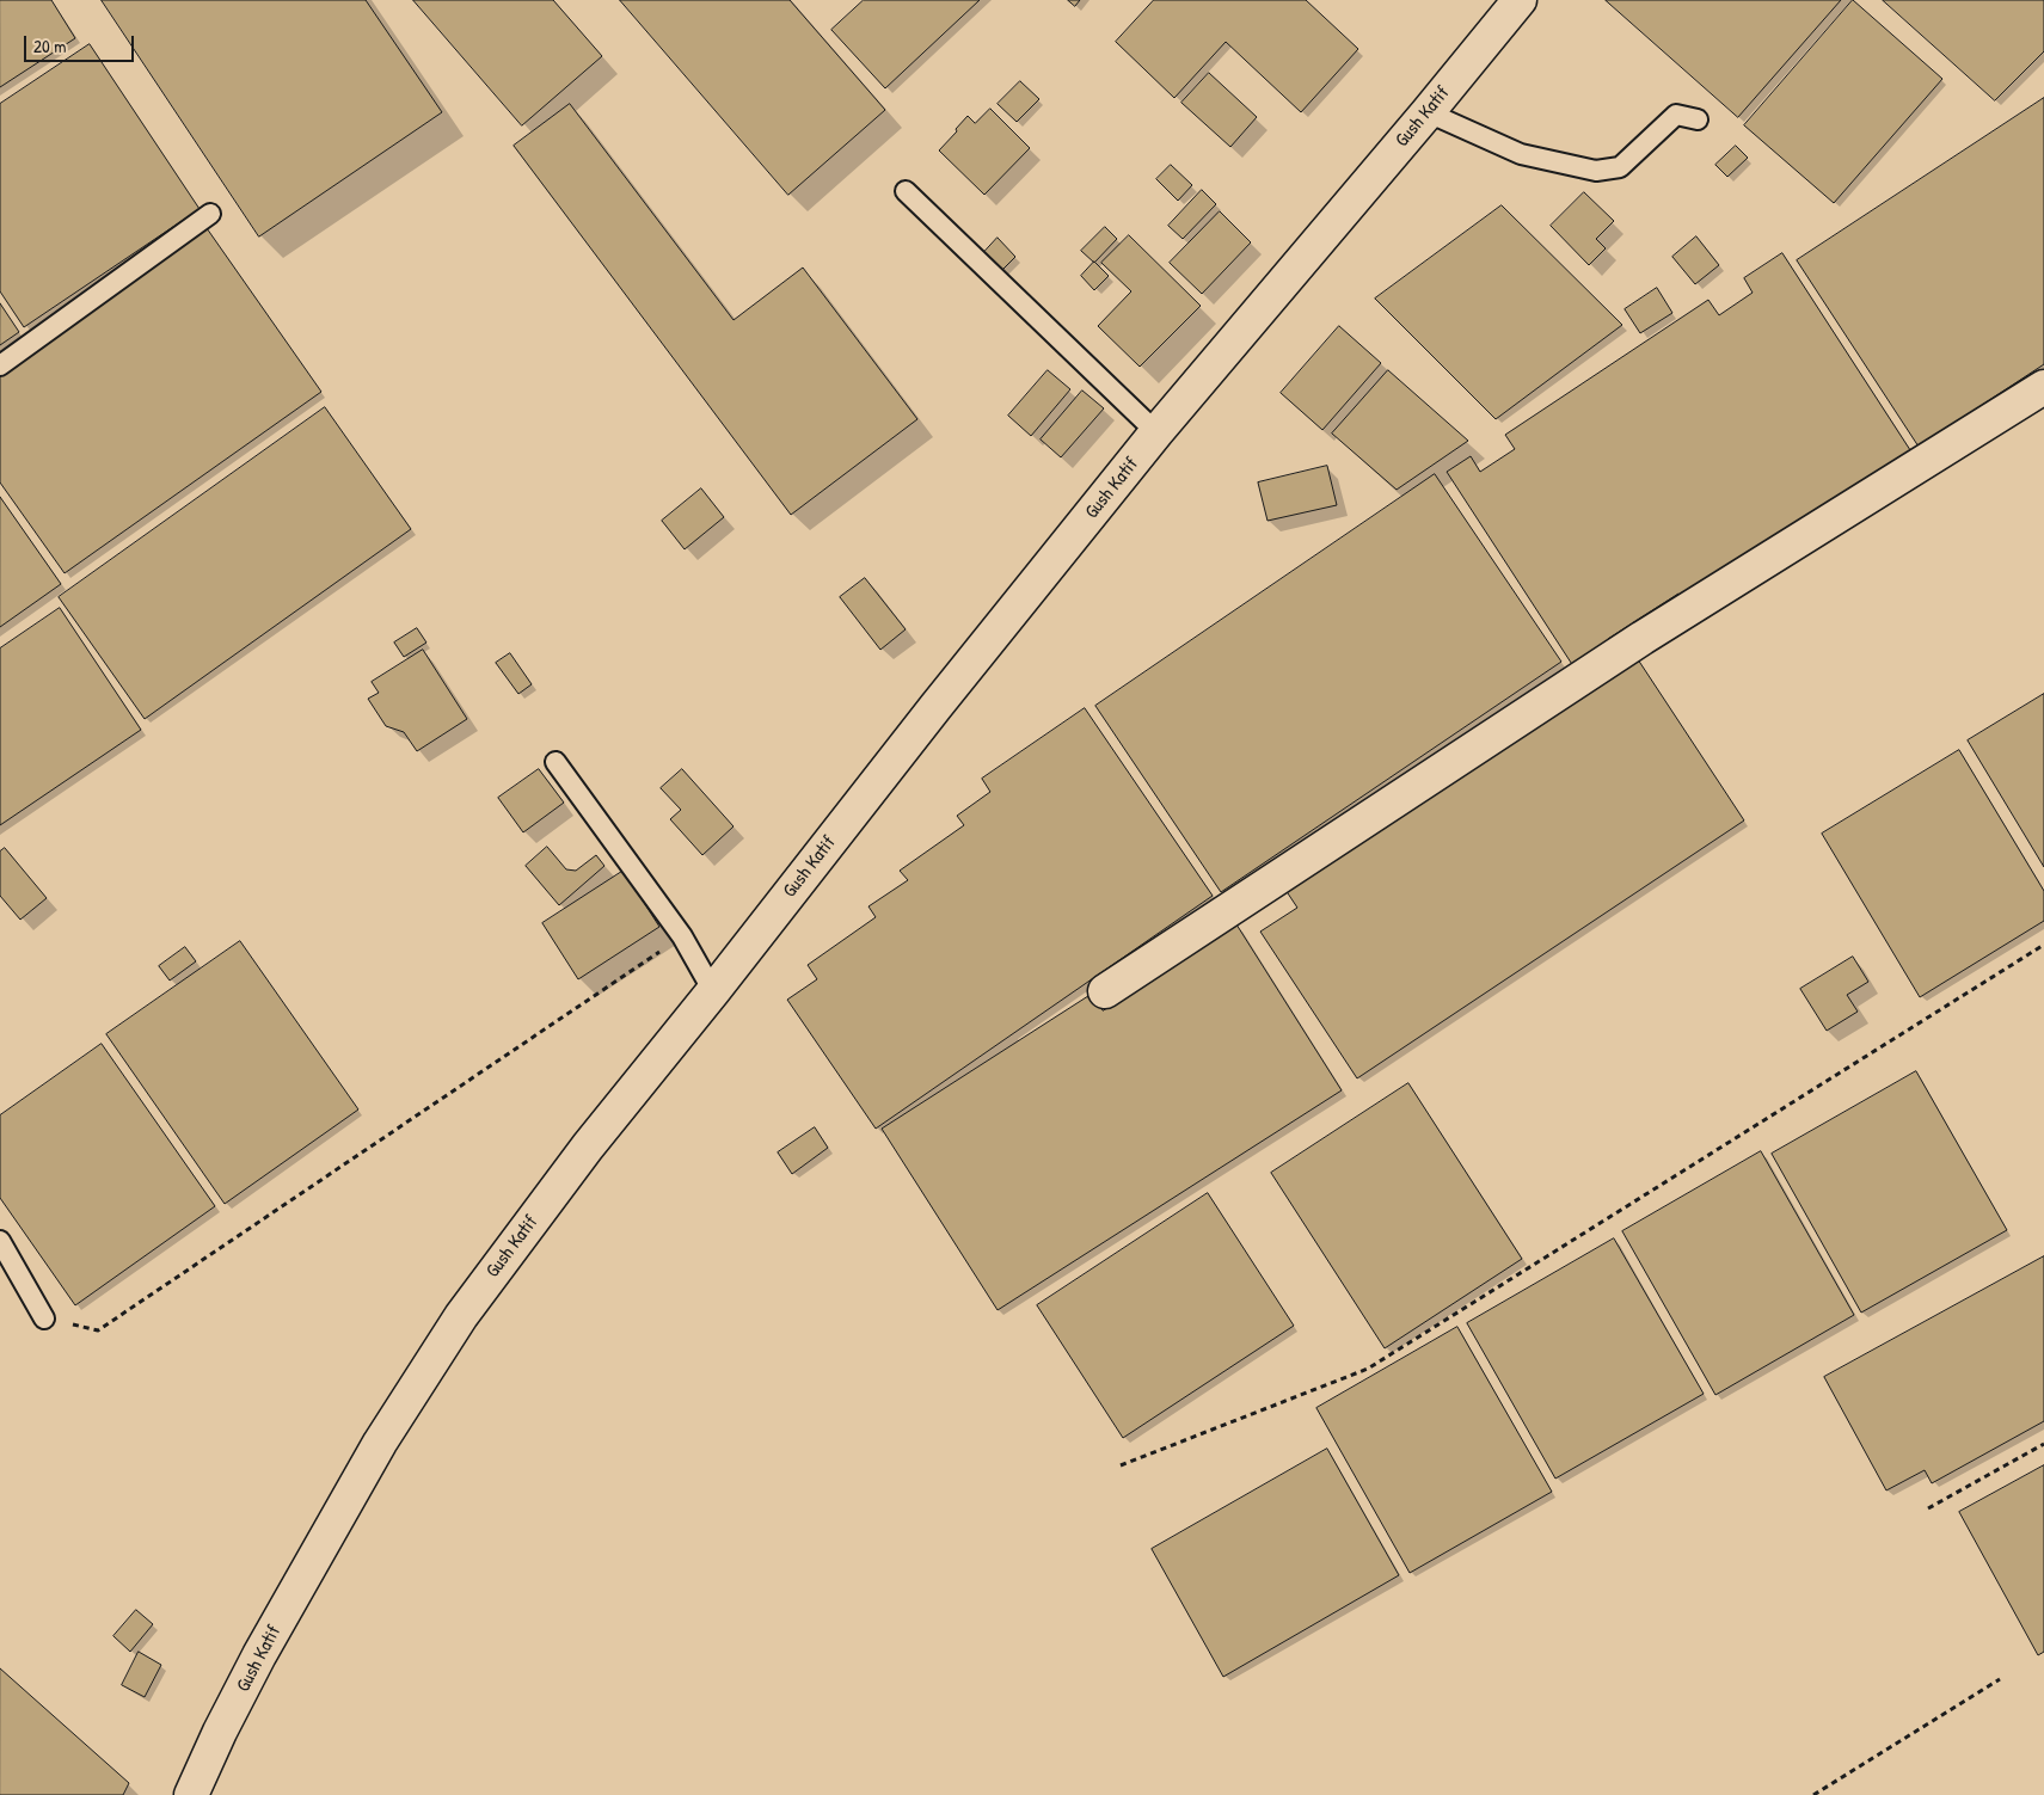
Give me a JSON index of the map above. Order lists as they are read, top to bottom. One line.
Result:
{"streets":{"main road":["Gush Katif"]},"scale_bar":"20 m"}
